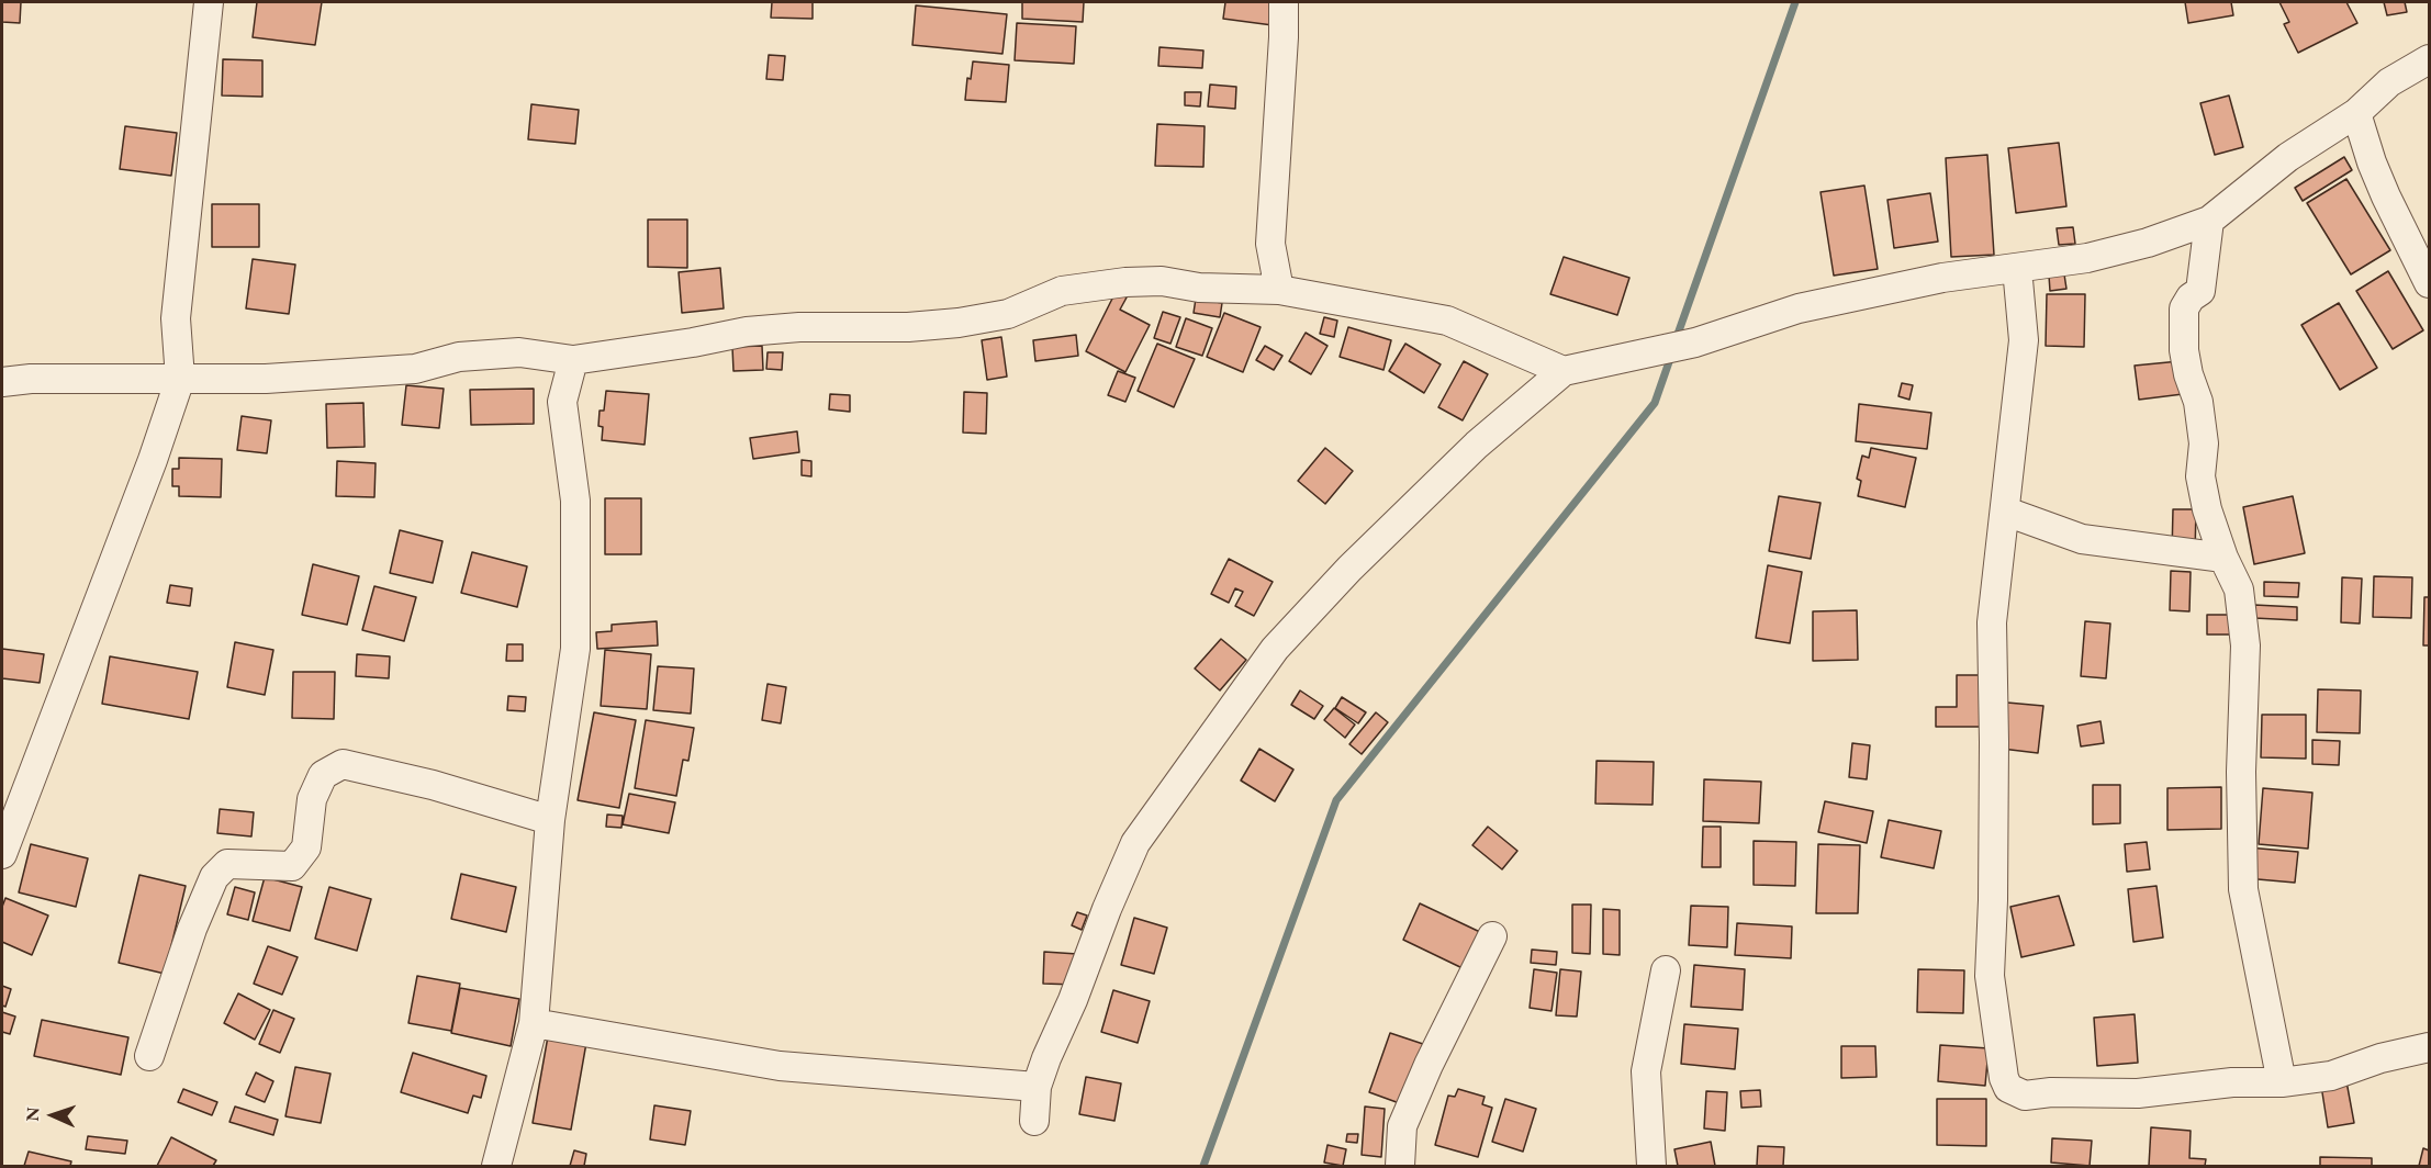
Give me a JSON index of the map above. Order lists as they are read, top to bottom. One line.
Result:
{"north":"left"}
